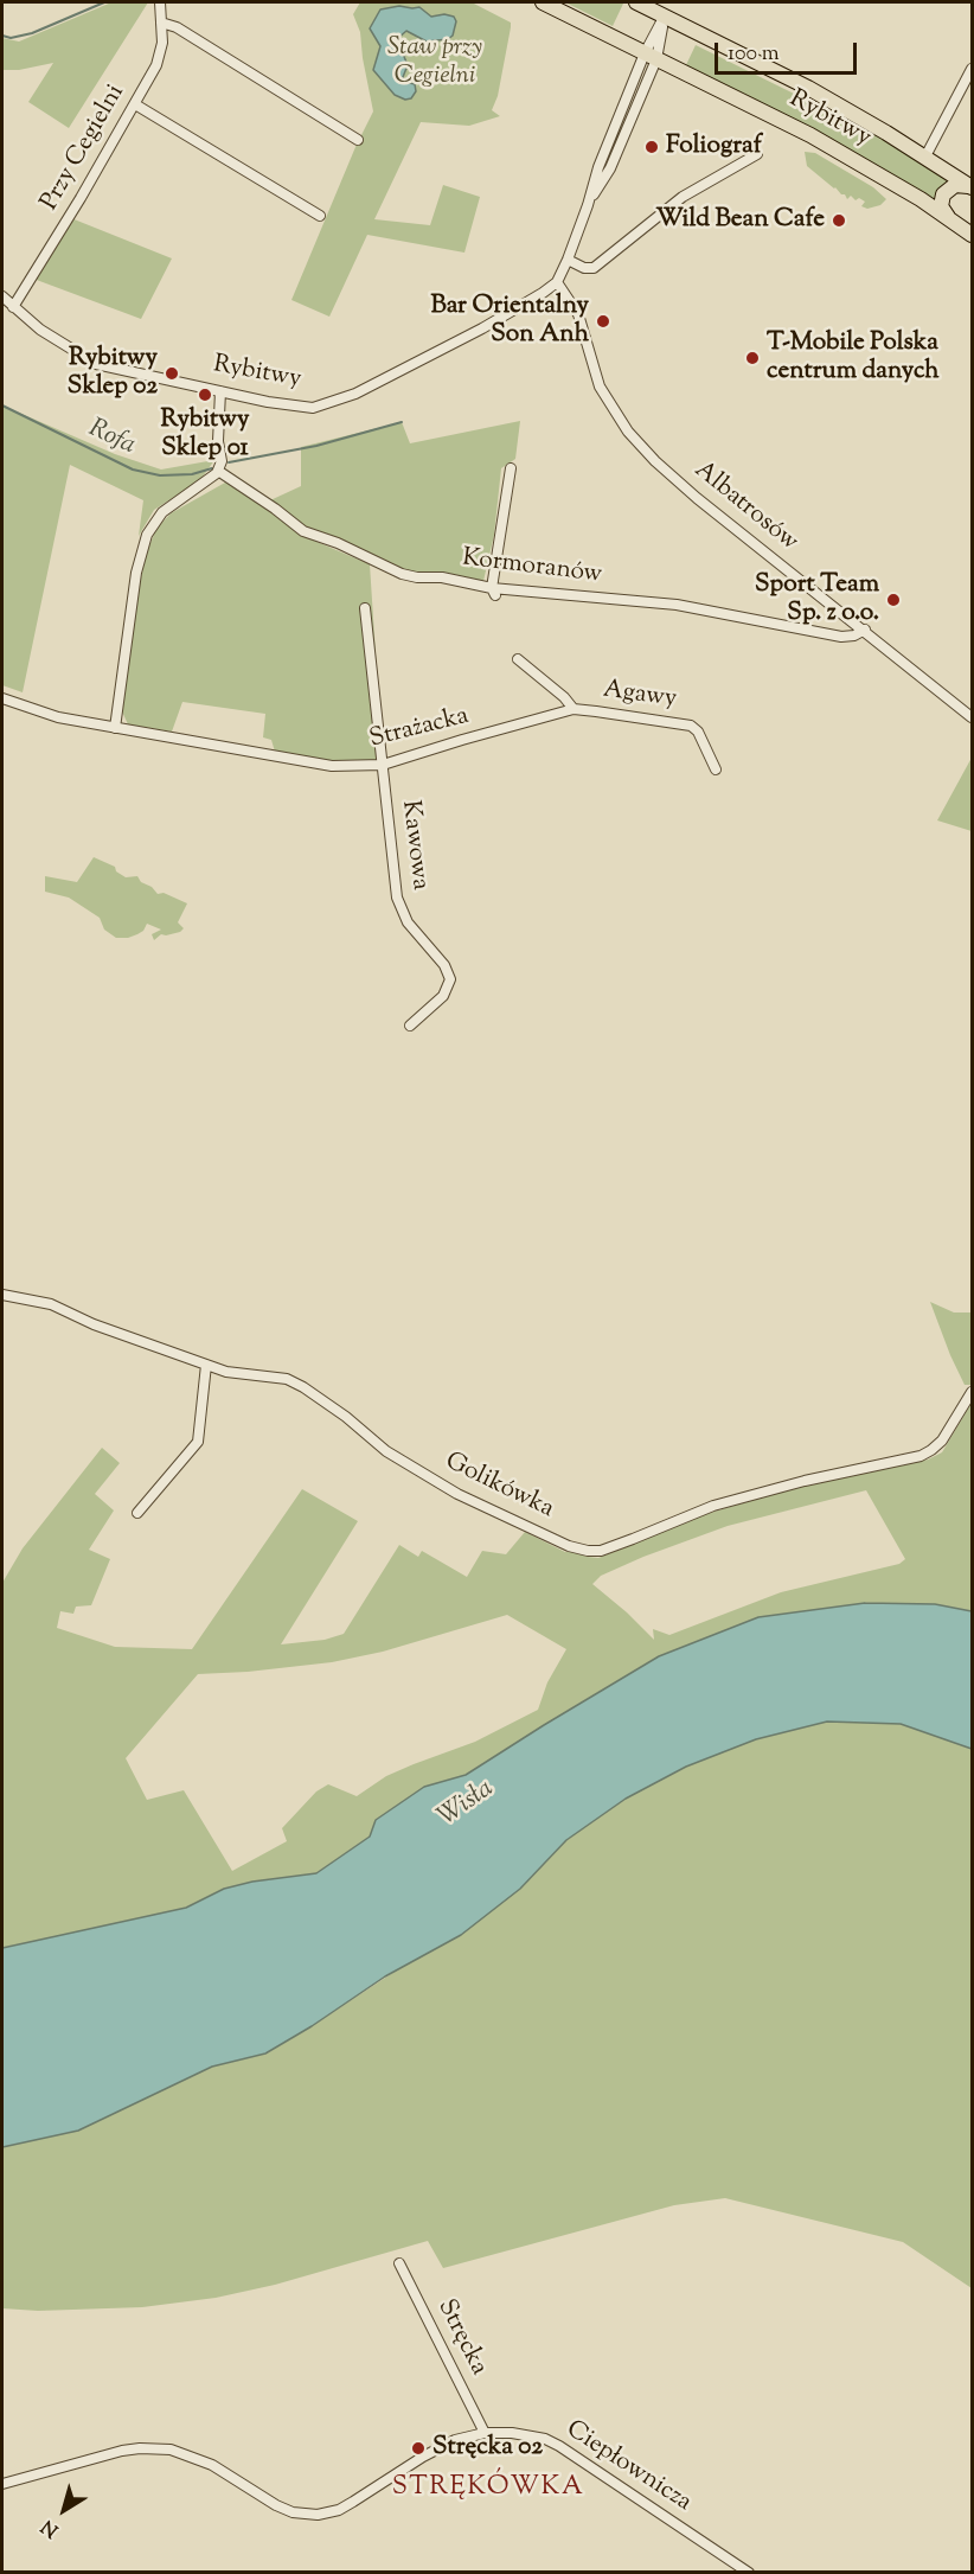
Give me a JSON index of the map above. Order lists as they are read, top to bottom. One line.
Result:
{"streets":{"main road":["Rybitwy"],"street":["Przy Cegielni","Albatrosów","Kormoranów","Agawy","Strażacka","Kawowa","Golikówka","Stręcka","Ciepłownicza"]},"crossings":[["Rybitwy","Przy Cegielni"],["Rybitwy","Albatrosów"],["Albatrosów","Kormoranów"],["Agawy","Strażacka"],["Strażacka","Kawowa"],["Stręcka","Ciepłownicza"]],"districts":["STRĘKÓWKA"],"water":["Rofa","Wisła"],"parks":["Staw przy Cegielni"],"places":["Foliograf","Wild Bean Cafe","Bar Orientalny Son Anh","T‑Mobile Polska centrum danych","Rybitwy Sklep 02","Rybitwy Sklep 01","Sport Team Sp. z o.o.","Stręcka 02"],"scale_bar":"100 m","north":"bottom left"}
